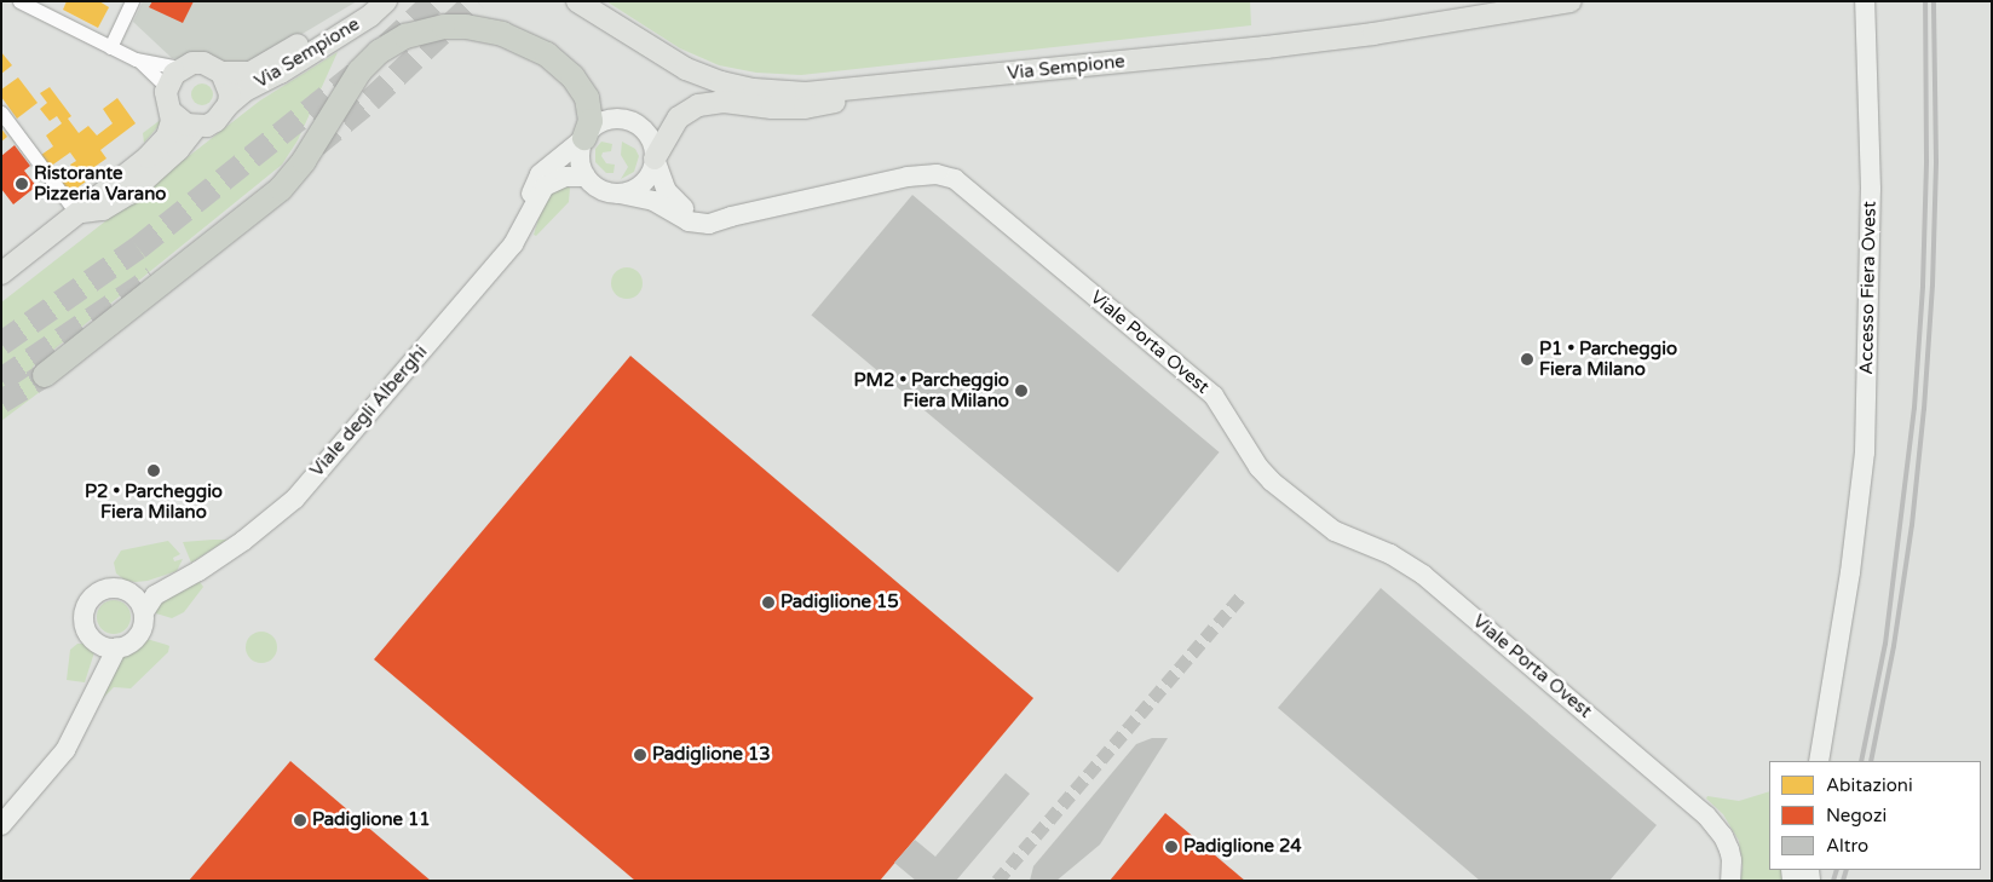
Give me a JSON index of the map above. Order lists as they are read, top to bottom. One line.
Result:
{"streets":{"main road":["Via Sempione"],"street":["Accesso Fiera Ovest","Viale Porta Ovest","Viale degli Alberghi"]},"crossings":[["Viale Porta Ovest","Viale degli Alberghi"]],"places":["Ristorante Pizzeria Varano","P1 • Parcheggio Fiera Milano","PM2 • Parcheggio Fiera Milano","P2 • Parcheggio Fiera Milano","Padiglione 15","Padiglione 13","Padiglione 11","Padiglione 24"],"legend":["Abitazioni","Negozi","Altro"]}
